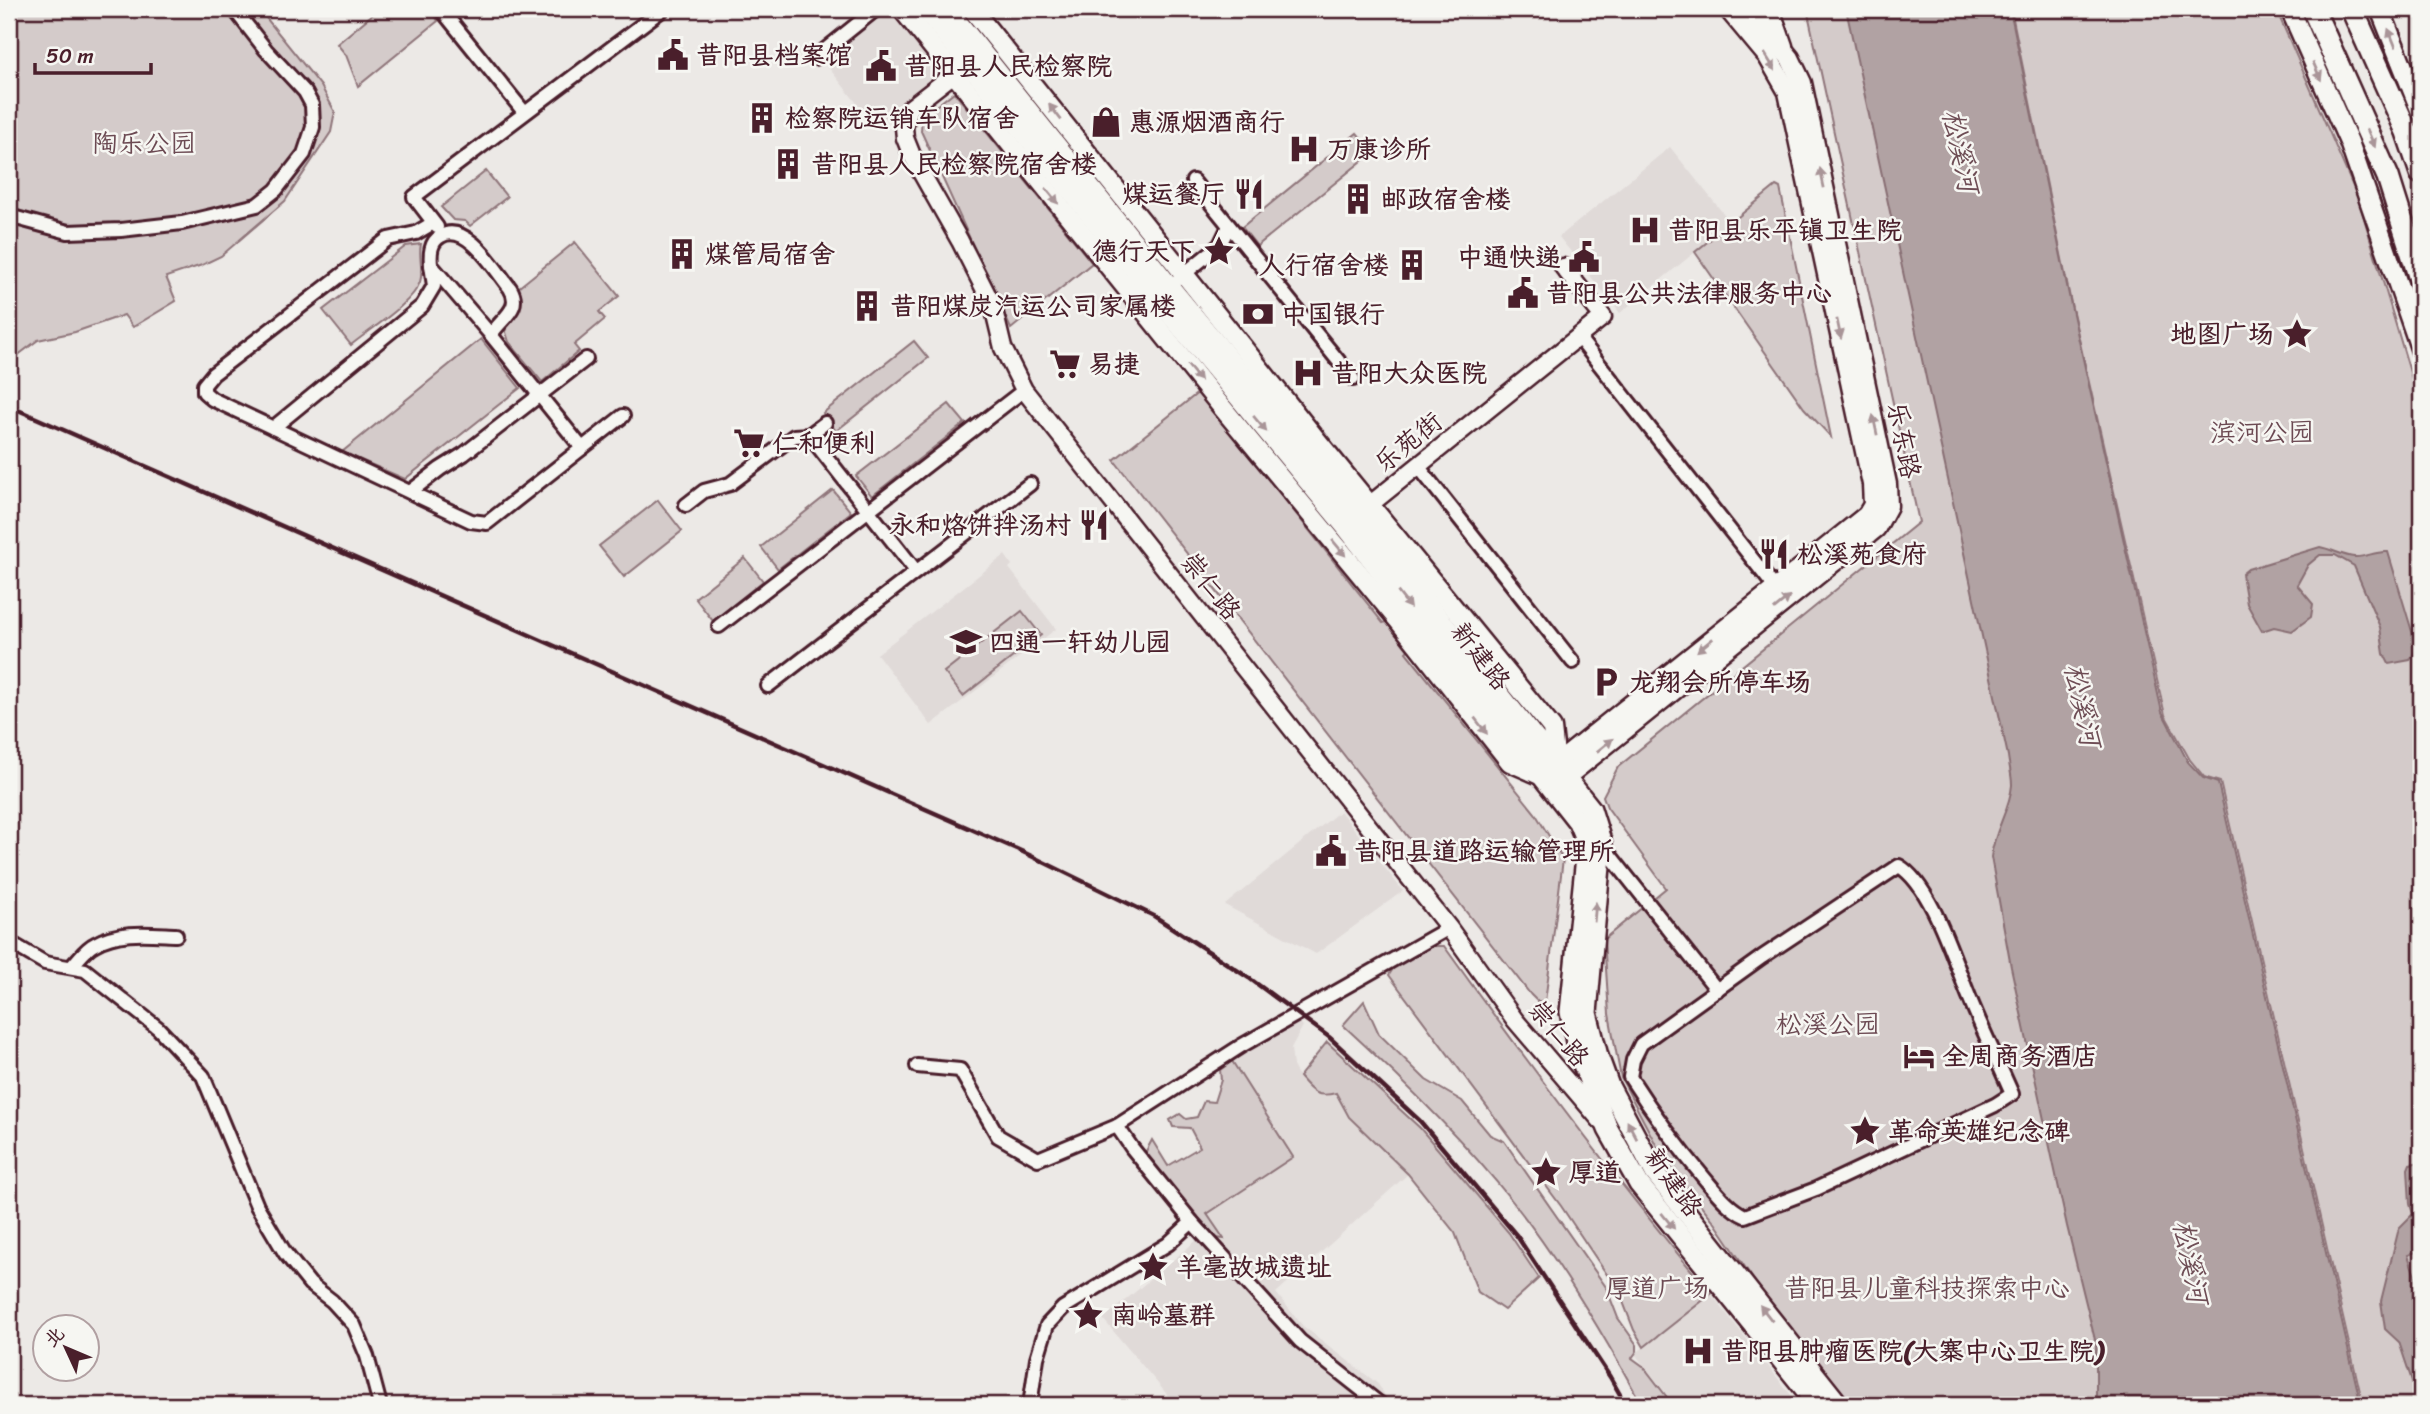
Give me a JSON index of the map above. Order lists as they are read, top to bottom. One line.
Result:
{"streets":{"main road":["乐东路","新建路"],"street":["乐苑街","崇仁路"]},"crossings":[["乐东路","新建路"],["乐苑街","新建路"],["崇仁路","新建路"]],"water":["松溪河"],"parks":["陶乐公园","滨河公园","松溪公园","厚道广场","昔阳县儿童科技探索中心"],"places":{"public building":["昔阳县档案馆","昔阳县人民检察院","中通快递","昔阳县公共法律服务中心","昔阳县道路运输管理所"],"building":["检察院运销车队宿舍","昔阳县人民检察院宿舍楼","邮政宿舍楼","煤管局宿舍","人行宿舍楼","昔阳煤炭汽运公司家属楼"],"shop":["惠源烟酒商行"],"hospital":["万康诊所","昔阳县乐平镇卫生院","昔阳大众医院","昔阳县肿瘤医院(大寨中心卫生院)"],"restaurant":["煤运餐厅","永和烙饼拌汤村","松溪苑食府"],"place":["德行天下","地图广场","革命英雄纪念碑","厚道","羊毫故城遗址","南岭墓群"],"bank":["中国银行"],"supermarket":["易捷","仁和便利"],"school or university":["四通一轩幼儿园"],"parking":["龙翔会所停车场"],"hotel":["全周商务酒店"]},"scale_bar":"50 m","north":"top left"}
